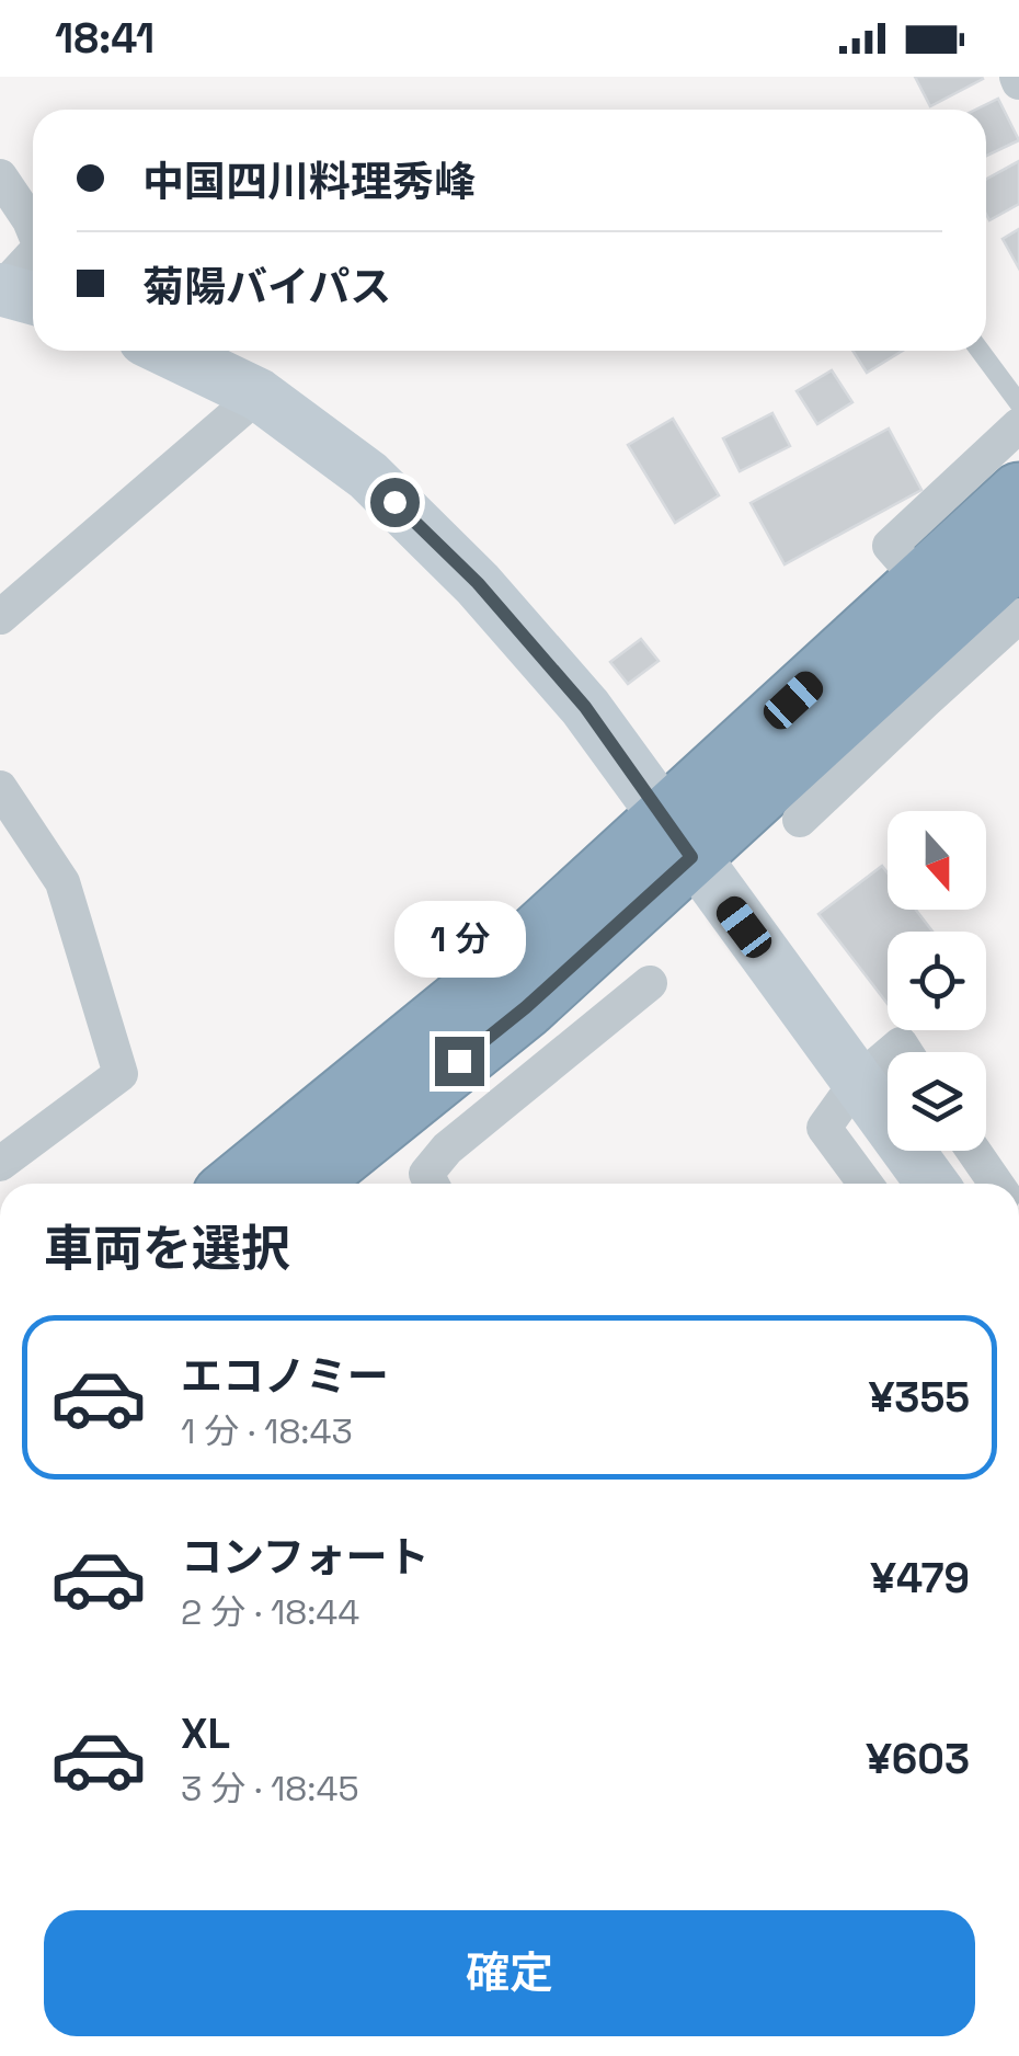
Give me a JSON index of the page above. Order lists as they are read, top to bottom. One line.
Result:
{"north":"bottom","page":{"status":"18:41","banner":["中国四川料理秀峰","菊陽バイパス"],"bubble":"1 分","heading":"車両を選択","list":[{"name":"エコノミー","note":"1 分 · 18:43","value":"¥355"},{"name":"コンフォート","note":"2 分 · 18:44","value":"¥479"},{"name":"XL","note":"3 分 · 18:45","value":"¥603"}],"buttons":"確定"}}
